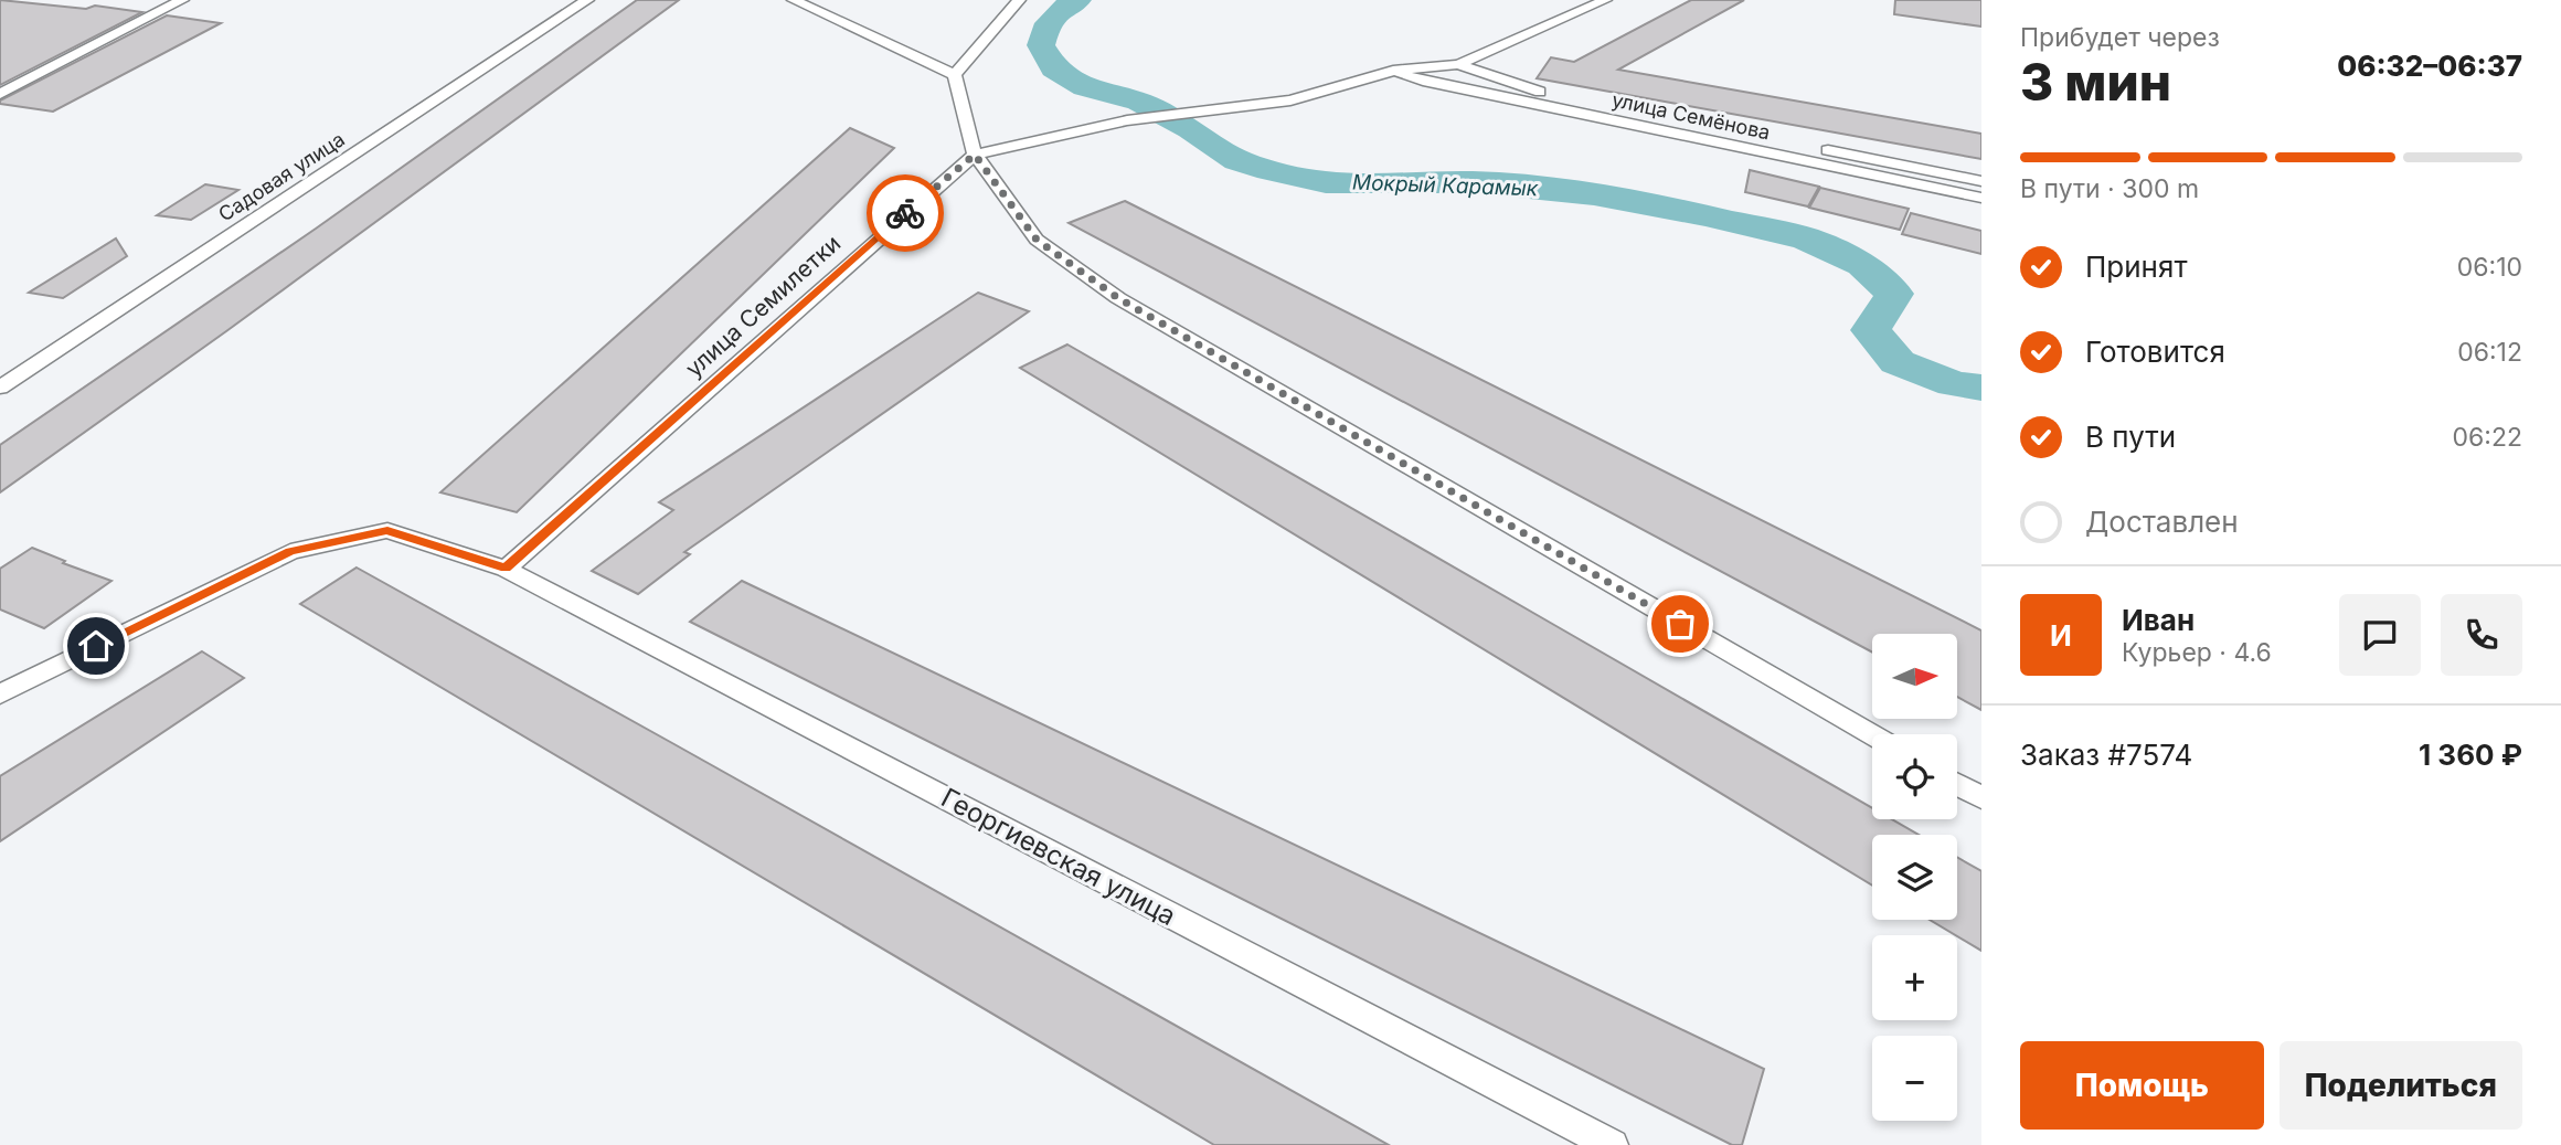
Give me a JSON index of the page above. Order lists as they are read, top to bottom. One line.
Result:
{"streets":{"street":["улица Семёнова","Садовая улица","улица Семилетки","Георгиевская улица"]},"crossings":[["улица Семёнова","улица Семилетки"],["улица Семилетки","Георгиевская улица"]],"water":["Мокрый Карамык"],"north":"right","page":{"heading":["3 мин","Прибудет через","06:32–06:37"],"panel":["Иван","Курьер · 4.6","Заказ #7574","1 360 ₽"],"bar":"В пути · 300 m","list":[["Принят","06:10"],["Готовится","06:12"],["В пути","06:22"],"Доставлен"],"round":"И","map_buttons":["+","−"],"buttons":["Помощь","Поделиться"]}}
